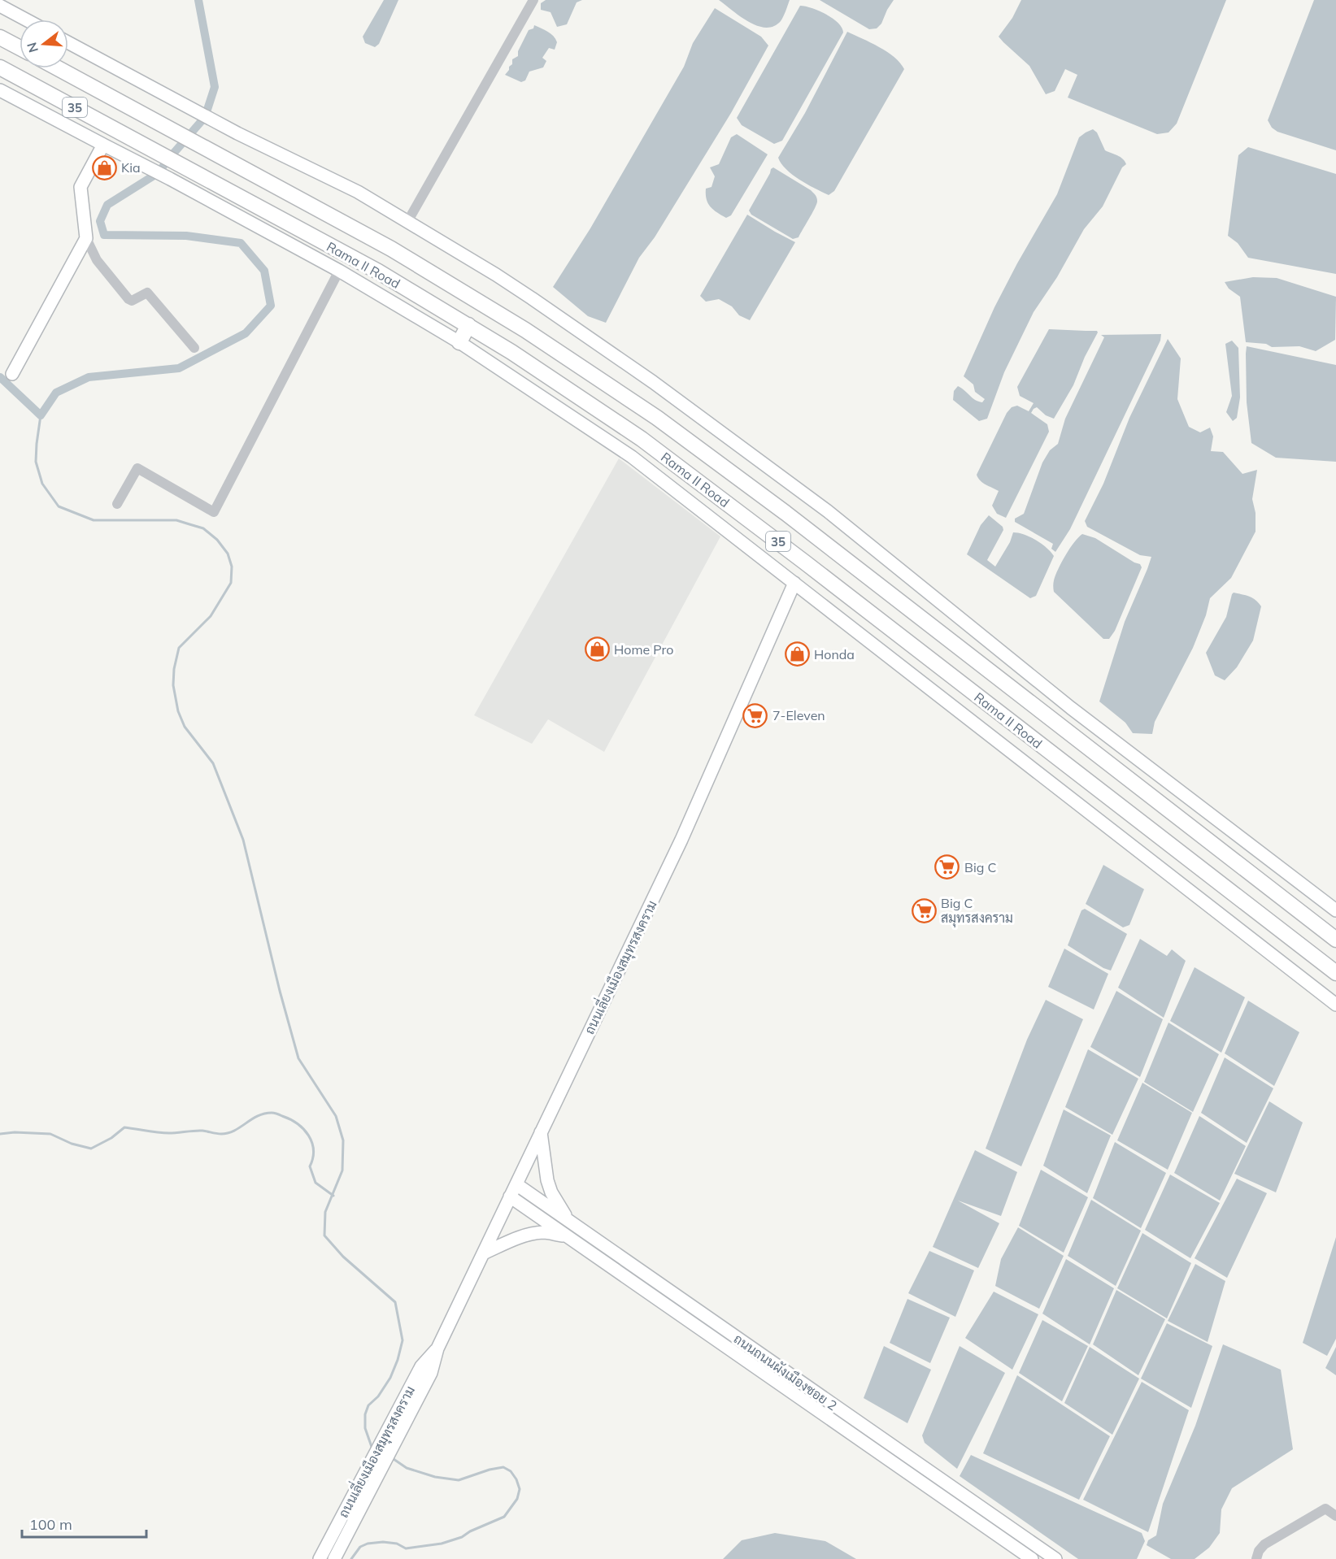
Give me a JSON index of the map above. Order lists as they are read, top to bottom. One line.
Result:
{"streets":{"highway":["35","Rama II Road"],"main road":["ถนนเลี่ยงเมืองสมุทรสงคราม","ถนนถนนผังเมืองซอย 2"]},"crossings":[["Rama II Road","ถนนเลี่ยงเมืองสมุทรสงคราม"],["ถนนเลี่ยงเมืองสมุทรสงคราม","ถนนถนนผังเมืองซอย 2"]],"places":{"shop":["Kia","Home Pro","Honda"],"supermarket":["7-Eleven","Big C","Big C สมุทรสงคราม"]},"scale_bar":"100 m","north":"left"}
